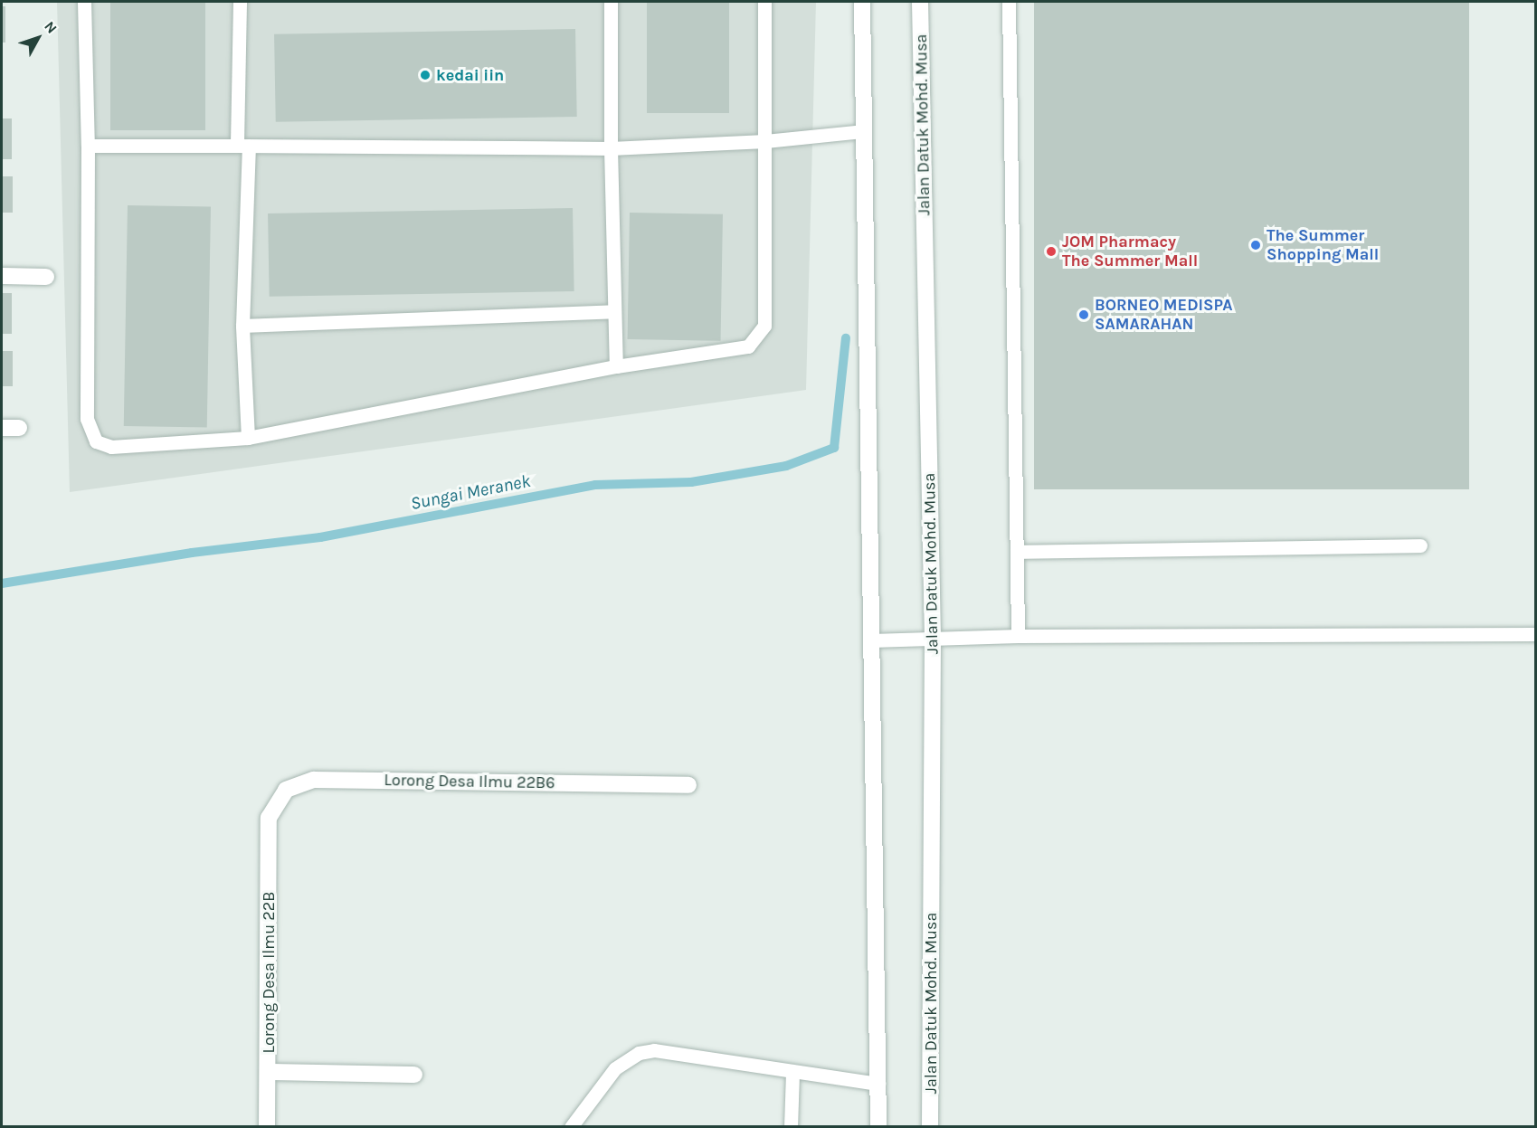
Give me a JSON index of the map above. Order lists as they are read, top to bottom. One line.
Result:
{"streets":{"main road":["Jalan Datuk Mohd. Musa","Lorong Desa Ilmu 22B6","Lorong Desa Ilmu 22B"]},"crossings":[["Lorong Desa Ilmu 22B6","Lorong Desa Ilmu 22B"]],"water":["Sungai Meranek"],"places":["kedai iin","The Summer Shopping Mall","JOM Pharmacy The Summer Mall","BORNEO MEDISPA SAMARAHAN"],"north":"top right"}
